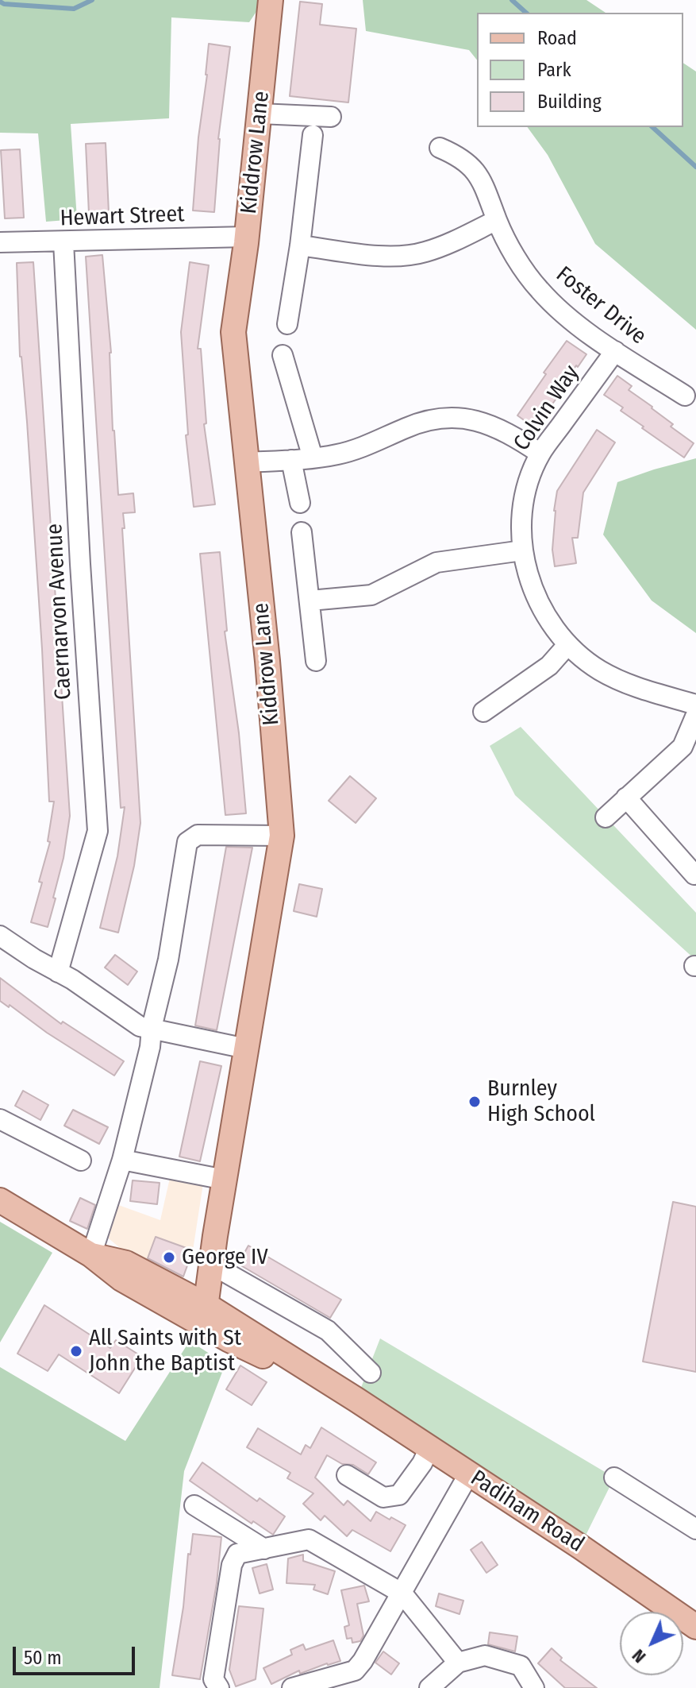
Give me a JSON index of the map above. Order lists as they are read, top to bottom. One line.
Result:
{"streets":{"main road":["Kiddrow Lane","Padiham Road"],"street":["Hewart Street","Foster Drive","Colvin Way","Caernarvon Avenue"]},"crossings":[["Kiddrow Lane","Hewart Street"],["Kiddrow Lane","Padiham Road"],["Hewart Street","Caernarvon Avenue"],["Foster Drive","Colvin Way"]],"places":["Burnley High School","George IV","All Saints with St John the Baptist"],"legend":["Road","Park","Building"],"scale_bar":"50 m","north":"bottom left"}
